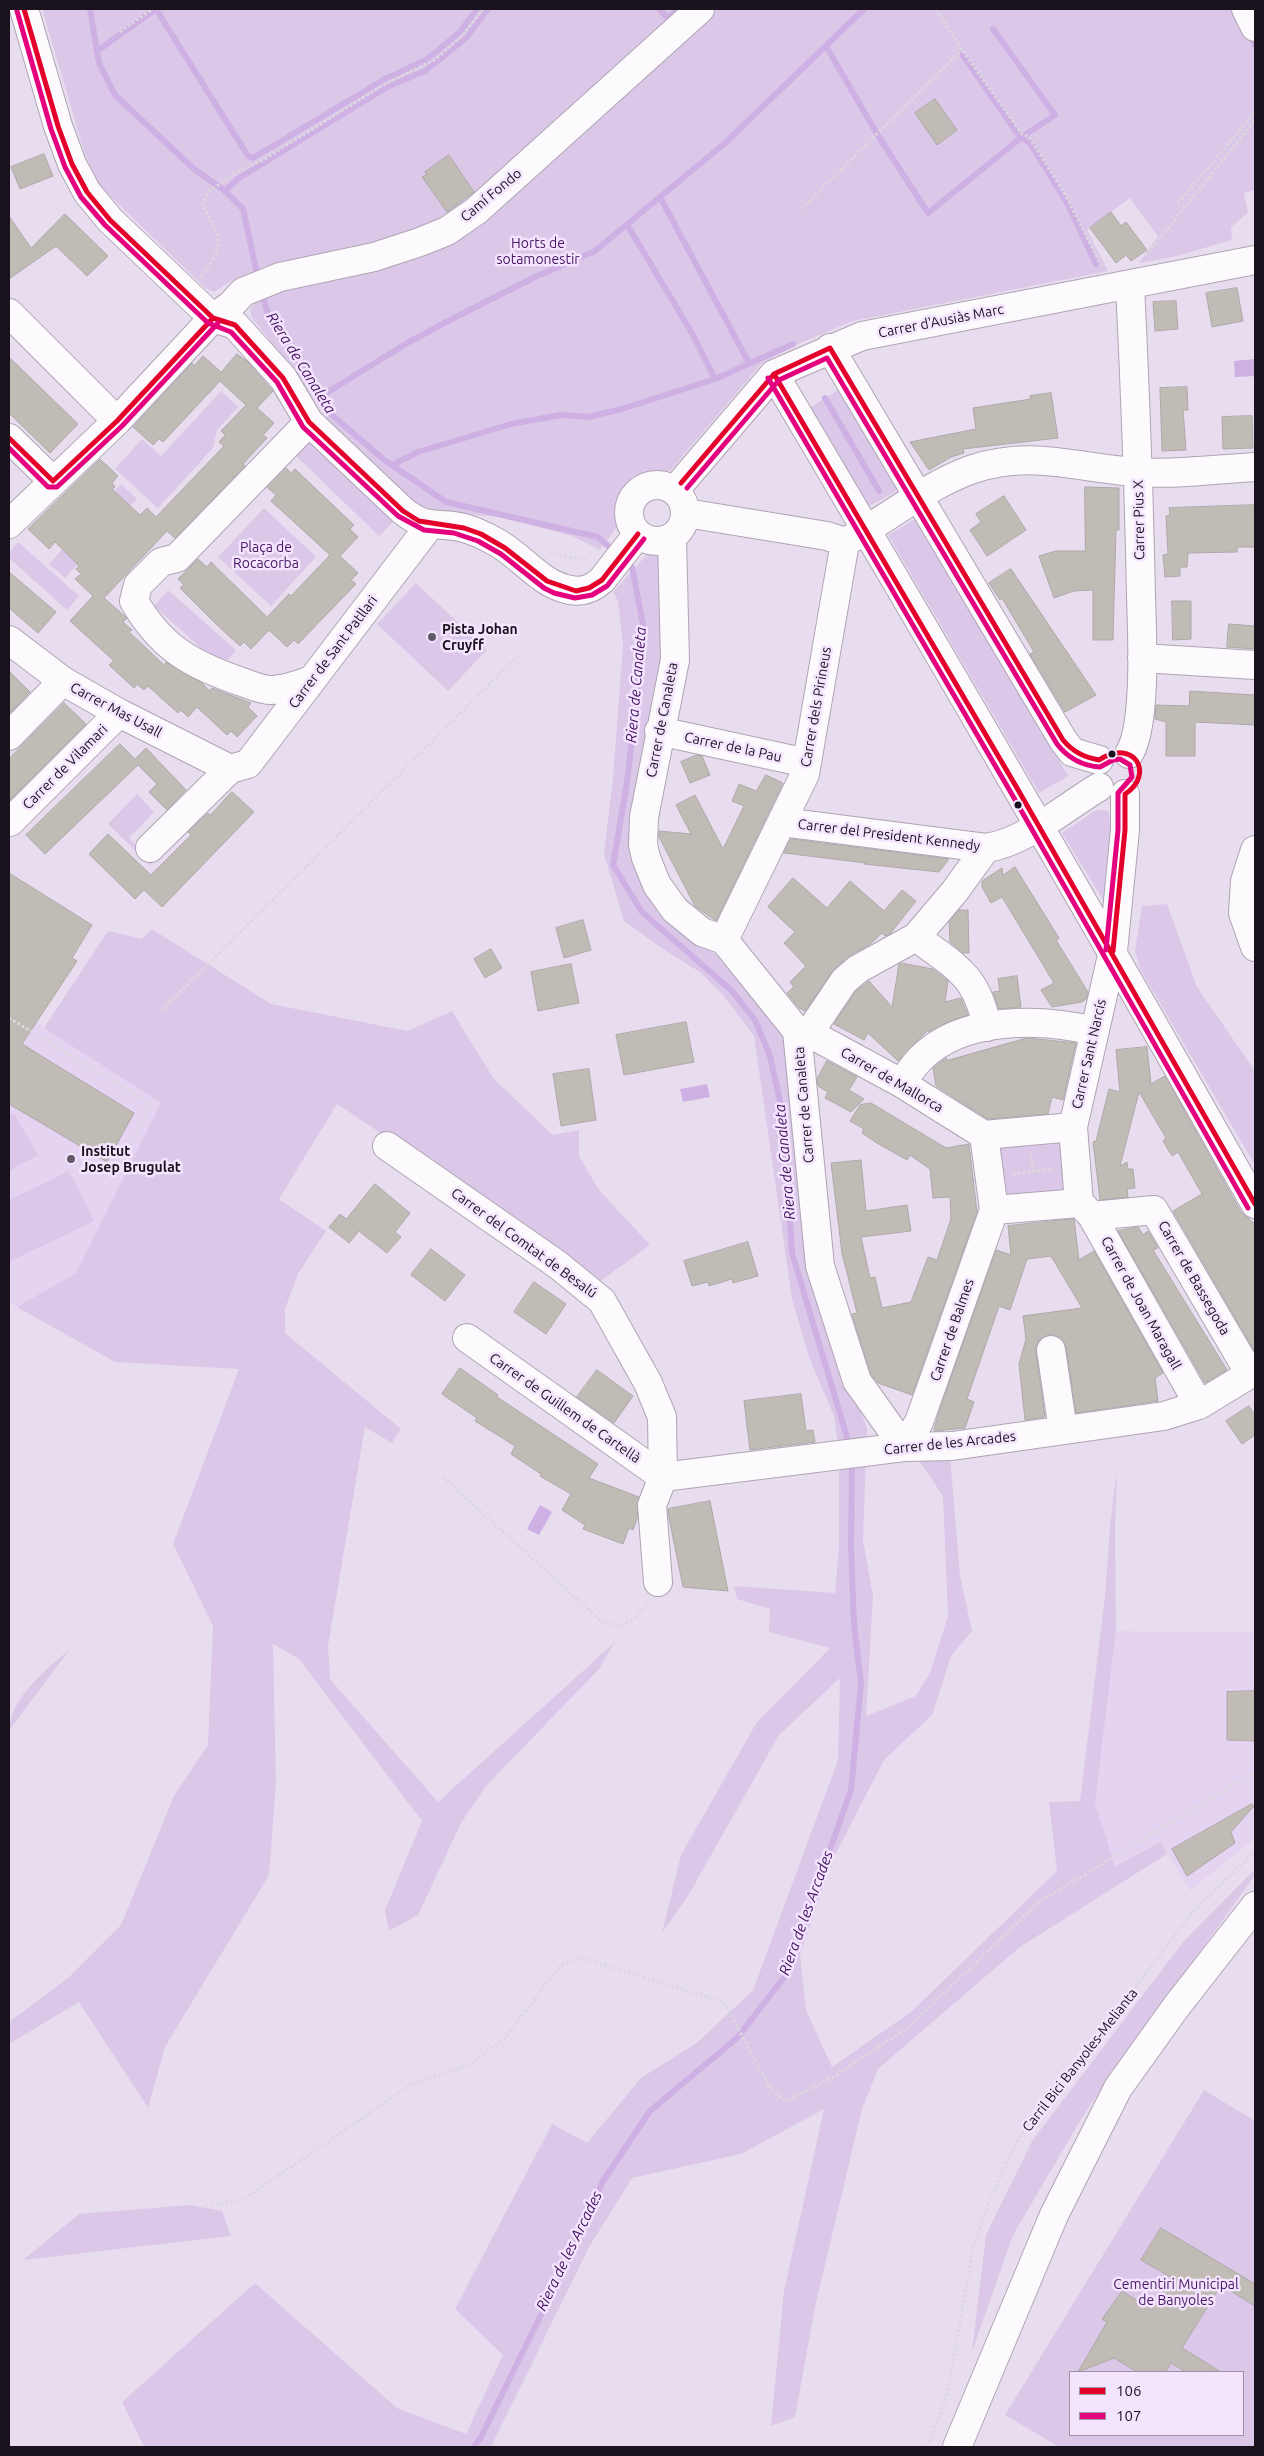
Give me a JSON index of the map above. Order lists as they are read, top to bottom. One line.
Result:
{"streets":{"street":["Camí Fondo","Carrer d'Ausiàs Marc","Carrer Pius X","Carrer de Sant Patllari","Carrer dels Pirineus","Carrer Mas Usall","Carrer de Canaleta","Carrer de la Pau","Carrer de Vilamari","Carrer del President Kennedy","Carrer Sant Narcís","Carrer de Mallorca","Carrer del Comtat de Besalú","Carrer de Bassegoda","Carrer de Joan Maragall","Carrer de Balmes","Carrer de Guillem de Cartellà","Carrer de les Arcades"],"path":["Carril Bici Banyoles-Melianta"]},"crossings":[["Carrer d'Ausiàs Marc","Carrer Pius X"],["Carrer d'Ausiàs Marc","Carrer de Canaleta"],["Carrer Pius X","Carrer del President Kennedy"],["Carrer de Sant Patllari","Carrer Mas Usall"],["Carrer dels Pirineus","Carrer de Canaleta"],["Carrer dels Pirineus","Carrer de la Pau"],["Carrer dels Pirineus","Carrer del President Kennedy"],["Carrer Mas Usall","Carrer de Vilamari"],["Carrer de Canaleta","Carrer de la Pau"],["Carrer de Canaleta","Carrer de Mallorca"],["Carrer de Canaleta","Carrer de Balmes"],["Carrer de Canaleta","Carrer de les Arcades"],["Carrer Sant Narcís","Carrer de Bassegoda"],["Carrer Sant Narcís","Carrer de Joan Maragall"],["Carrer del Comtat de Besalú","Carrer de Guillem de Cartellà"],["Carrer del Comtat de Besalú","Carrer de les Arcades"],["Carrer de Bassegoda","Carrer de Joan Maragall"],["Carrer de Bassegoda","Carrer de les Arcades"],["Carrer de Joan Maragall","Carrer de les Arcades"],["Carrer de Balmes","Carrer de les Arcades"],["Carrer de Guillem de Cartellà","Carrer de les Arcades"]],"water":["Riera de Canaleta","Riera de les Arcades"],"parks":["Horts de sotamonestir","Plaça de Rocacorba","Cementiri Municipal de Banyoles"],"places":["Pista Johan Cruyff","Institut Josep Brugulat"],"lines":["transit line 106","transit line 107"],"legend":["106","107"]}
